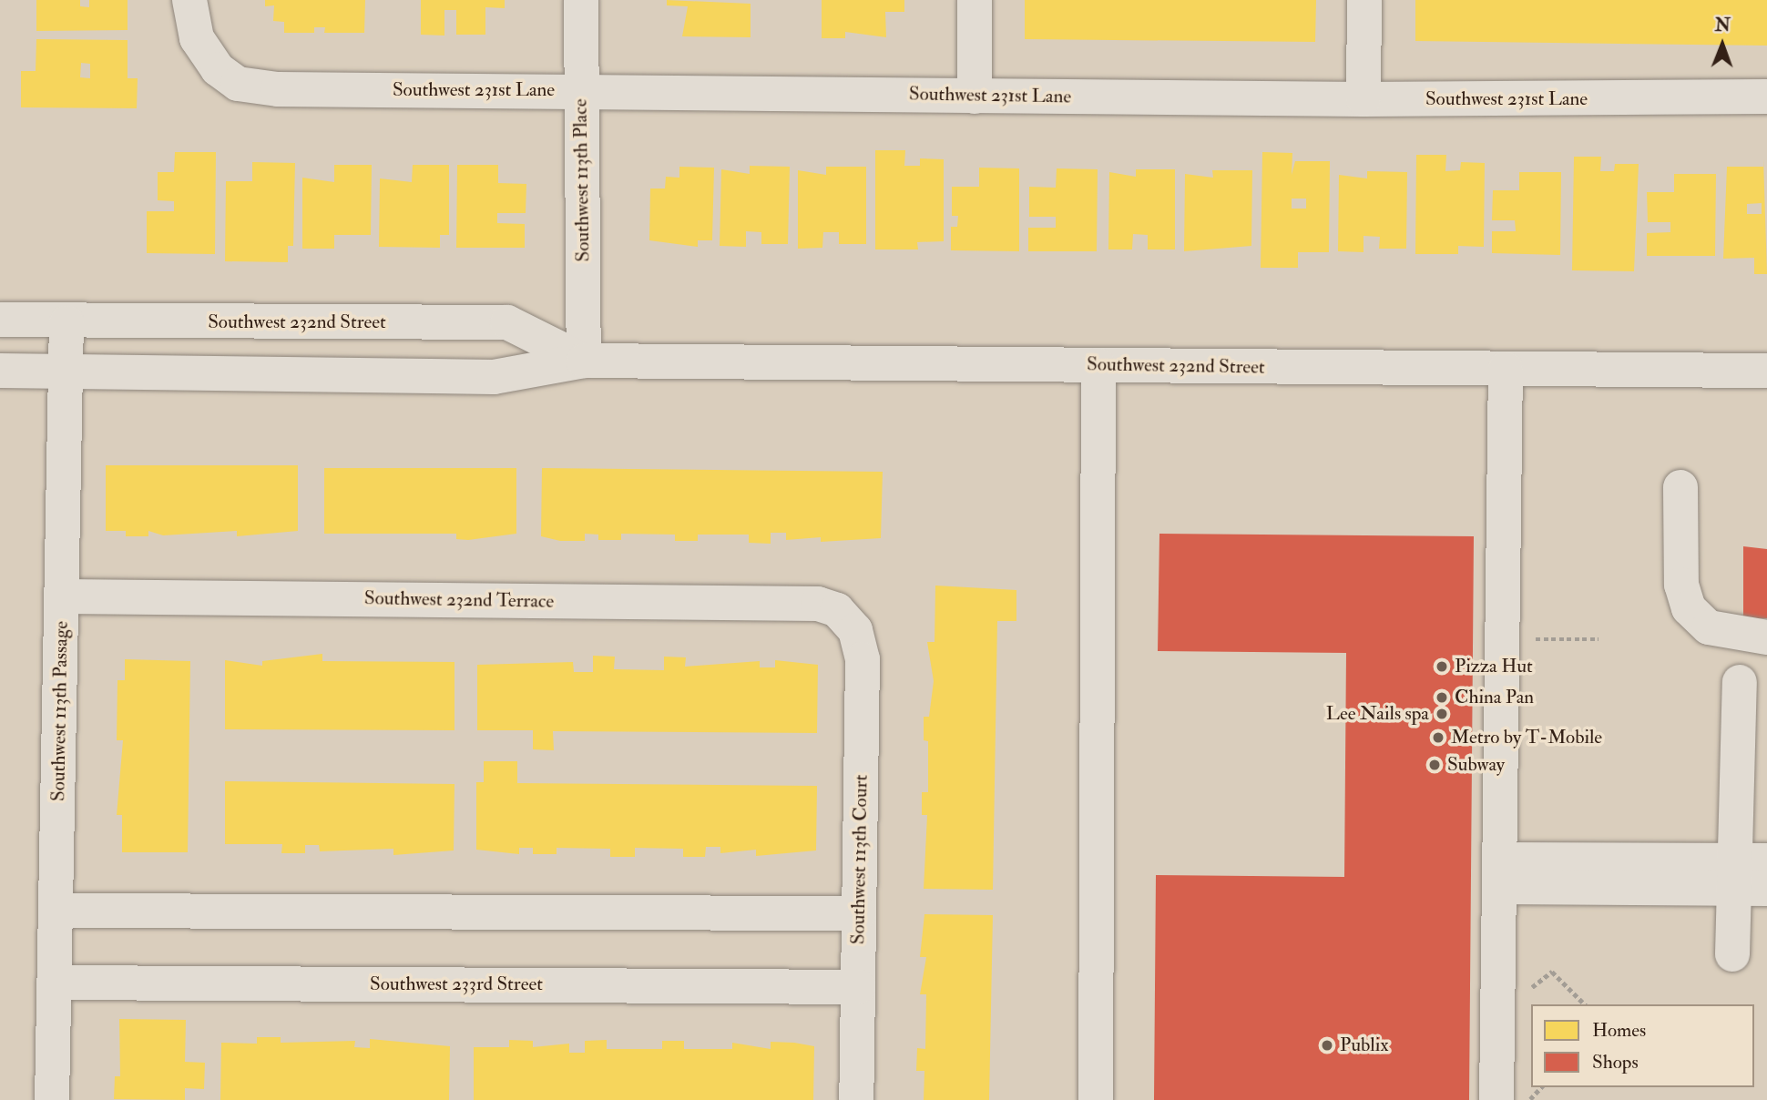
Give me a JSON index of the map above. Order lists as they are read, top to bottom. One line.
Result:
{"streets":{"street":["Southwest 231st Lane","Southwest 113th Place","Southwest 232nd Street","Southwest 232nd Terrace","Southwest 113th Passage","Southwest 113th Court","Southwest 233rd Street"]},"crossings":[["Southwest 231st Lane","Southwest 113th Place"],["Southwest 113th Place","Southwest 232nd Street"],["Southwest 232nd Street","Southwest 113th Passage"],["Southwest 232nd Terrace","Southwest 113th Passage"],["Southwest 232nd Terrace","Southwest 113th Court"],["Southwest 113th Passage","Southwest 233rd Street"],["Southwest 113th Court","Southwest 233rd Street"]],"places":["Pizza Hut","China Pan","Lee Nails spa","Metro by T-Mobile","Subway","Publix"],"legend":["Homes","Shops"],"north":"top"}
